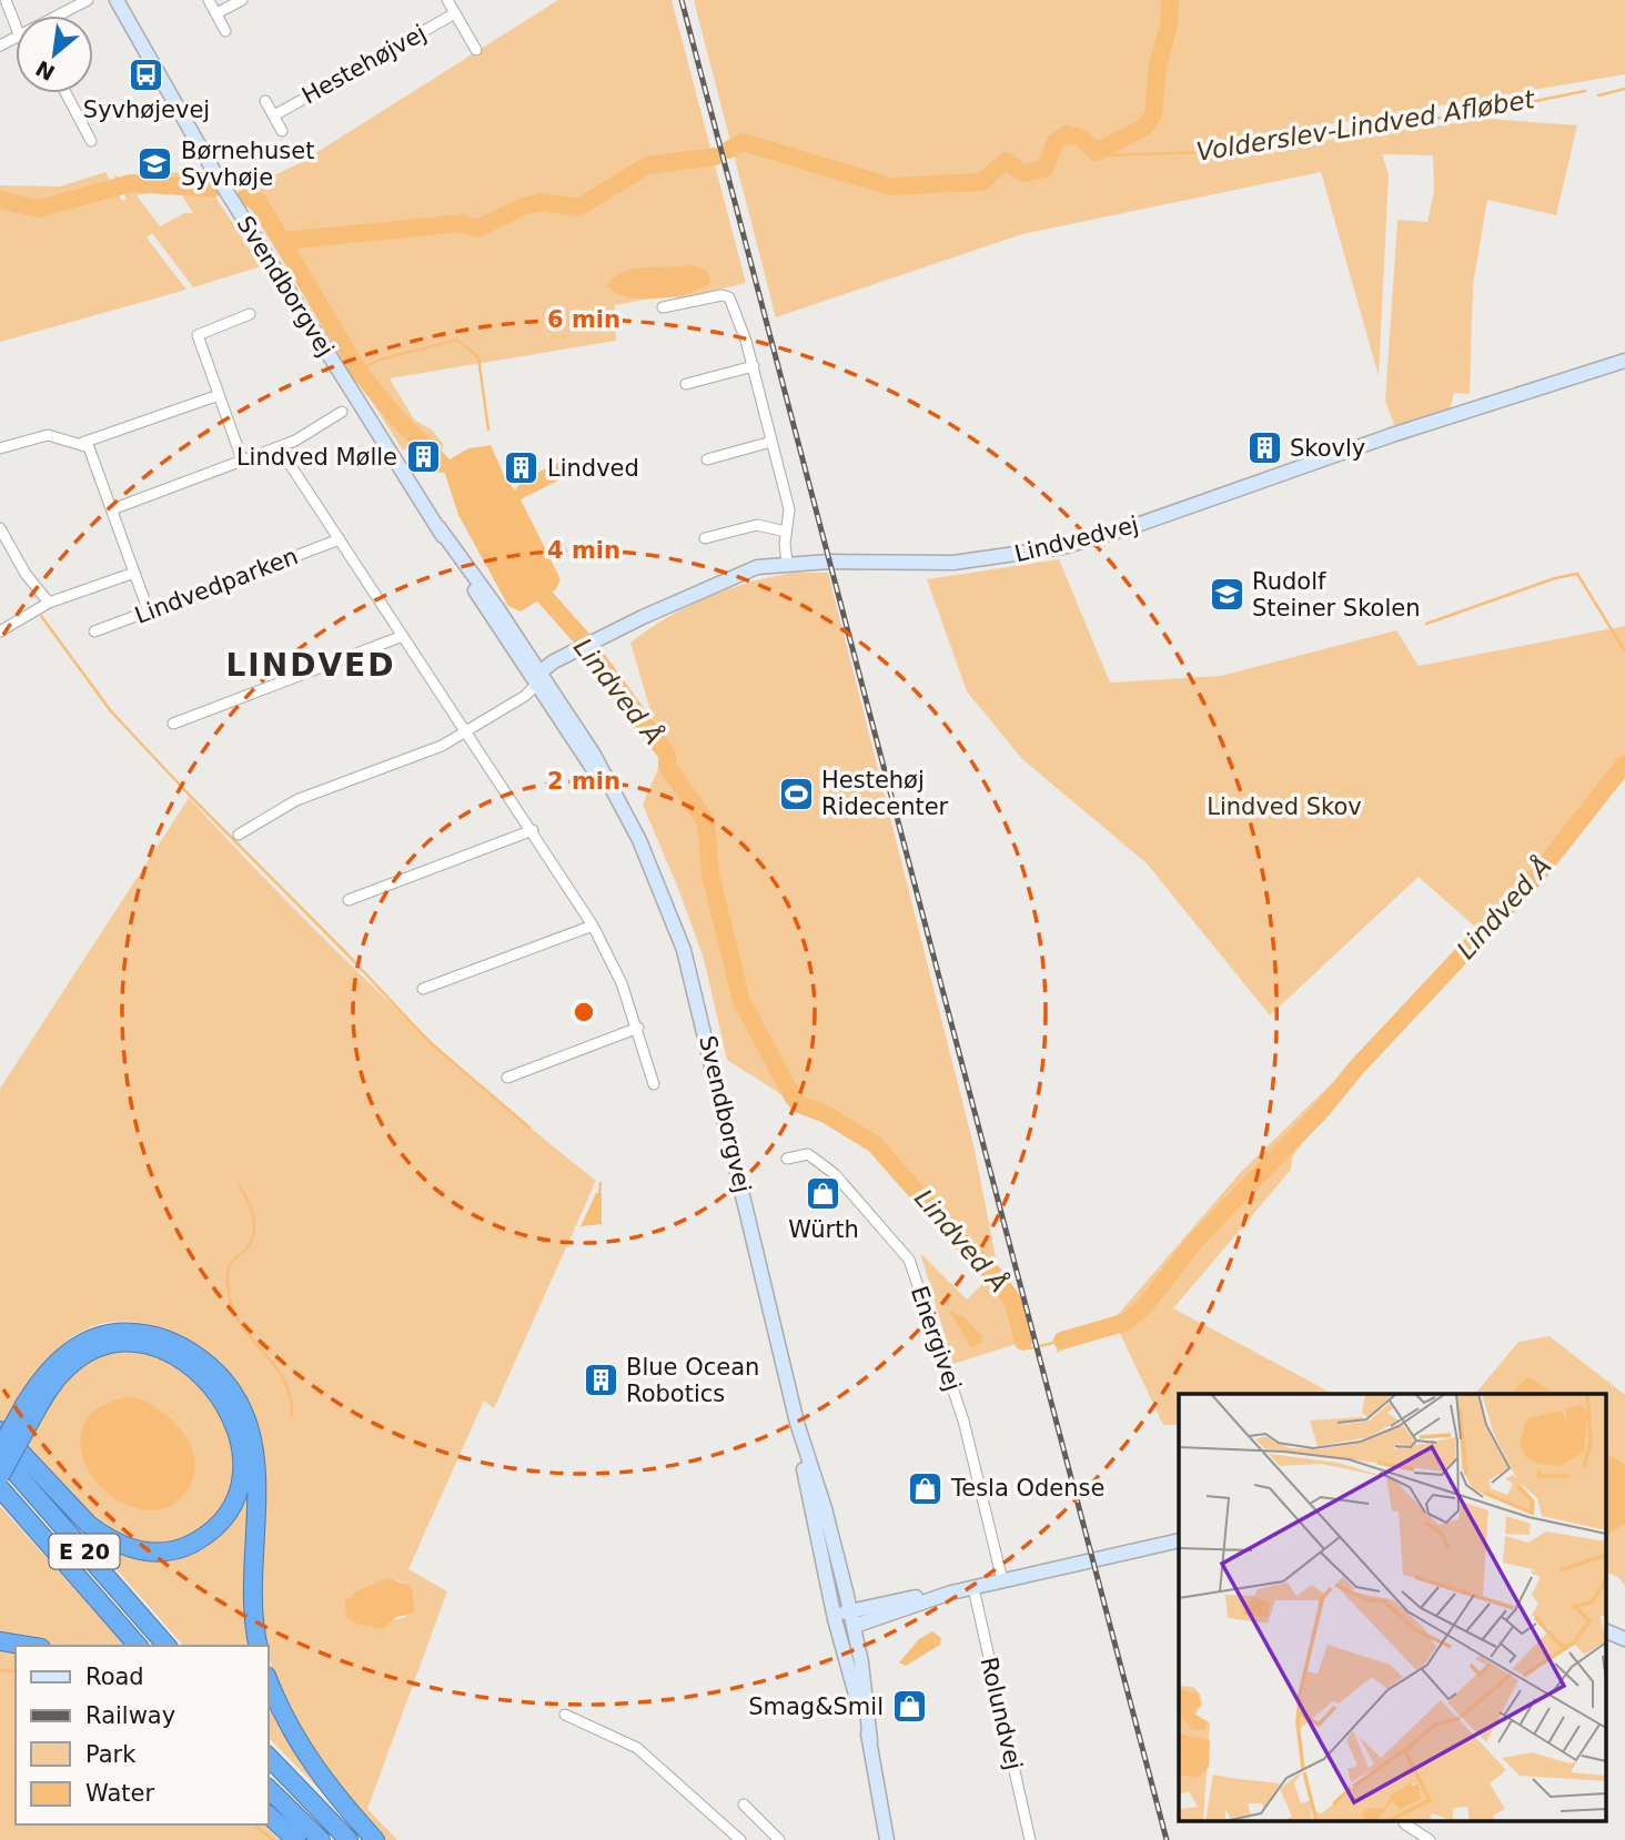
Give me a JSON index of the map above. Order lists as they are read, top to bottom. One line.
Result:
{"streets":{"highway":["E 20"],"main road":["Svendborgvej","Lindvedvej"],"street":["Hestehøjvej","Lindvedparken","Energivej","Rolundvej"]},"crossings":[["Svendborgvej","Lindvedvej"]],"districts":["LINDVED"],"water":["Volderslev-Lindved Afløbet","Lindved Å"],"parks":["Lindved Skov"],"places":{"bus stop":["Syvhøjevej"],"school or university":["Børnehuset Syvhøje","Rudolf Steiner Skolen"],"building":["Skovly","Lindved Mølle","Lindved","Blue Ocean Robotics"],"sports":["Hestehøj Ridecenter"],"shop":["Würth","Tesla Odense","Smag&Smil"]},"legend":["Road","Railway","Park","Water"],"north":"bottom left","rings":["6 min","4 min","2 min"]}
